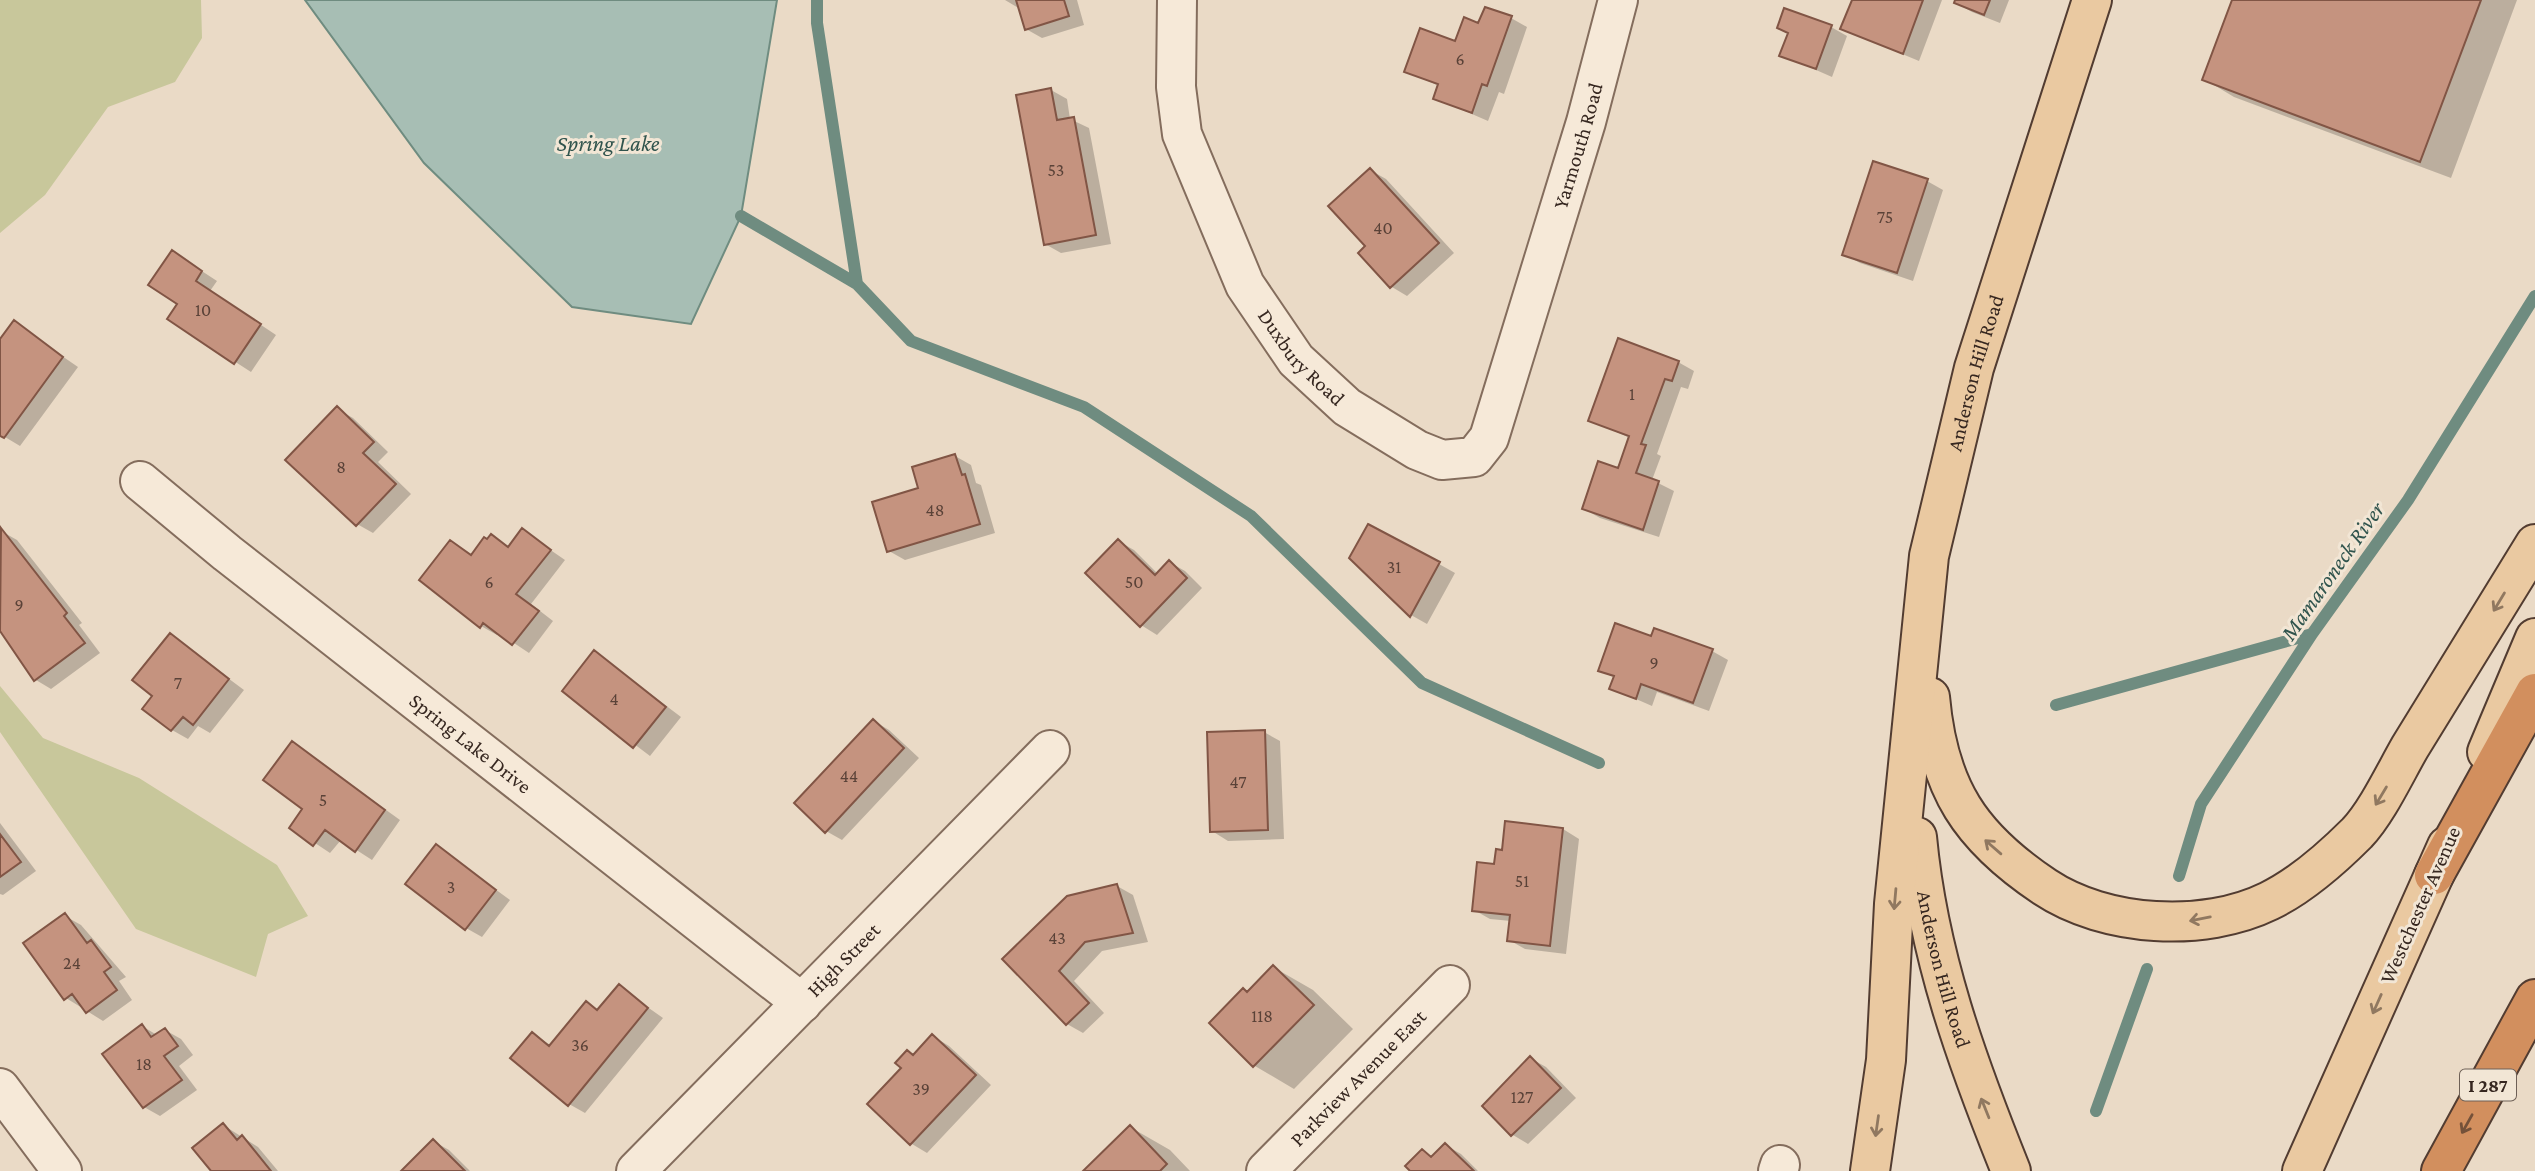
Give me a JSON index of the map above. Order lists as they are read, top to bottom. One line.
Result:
{"streets":{"highway":["I 287"],"main road":["Anderson Hill Road","Westchester Avenue"],"street":["Yarmouth Road","Duxbury Road","Spring Lake Drive","High Street","Parkview Avenue East"]},"crossings":[["Yarmouth Road","Duxbury Road"],["Spring Lake Drive","High Street"]],"one_way":["Westchester Avenue"],"water":["Spring Lake","Mamaroneck River"],"house_numbers":["6","53","75","40","10","1","8","48","31","6","50","9","9","7","4","44","47","5","51","3","43","24","118","36","18","39","127"]}
